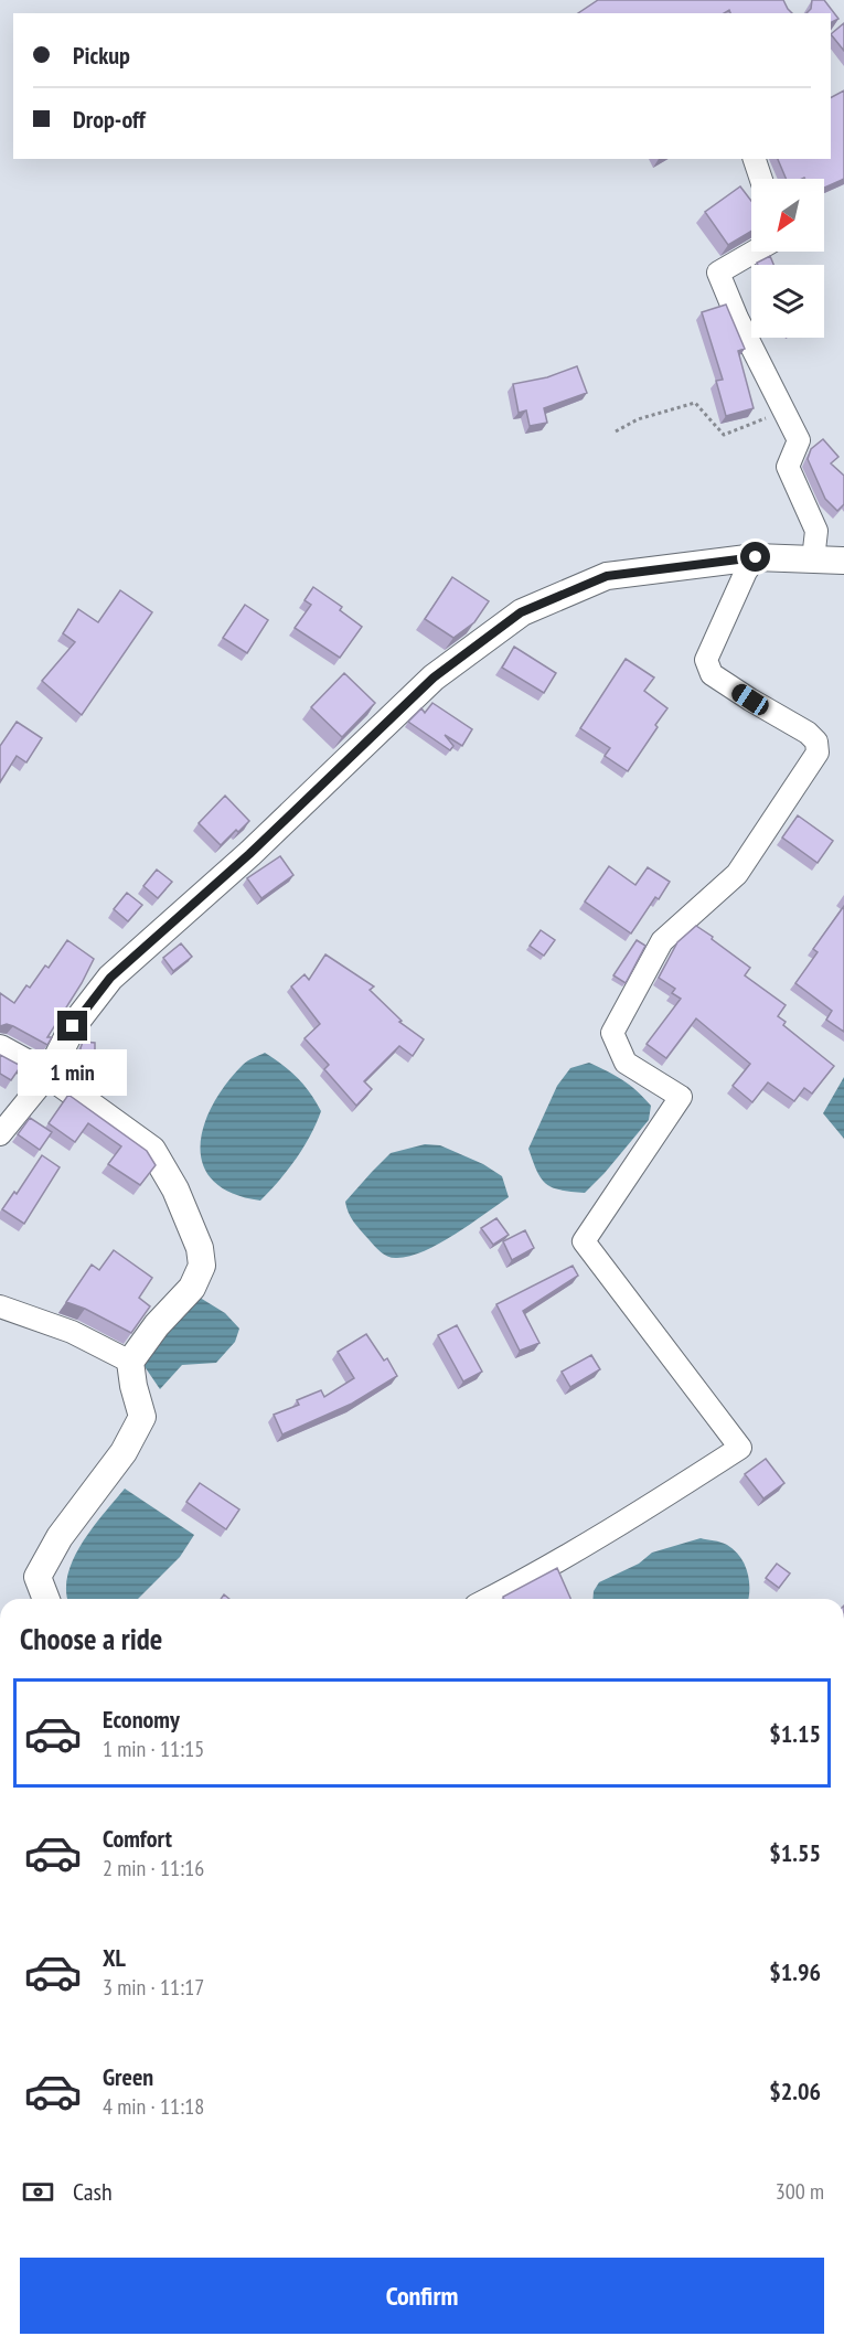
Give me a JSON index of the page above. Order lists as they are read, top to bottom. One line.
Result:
{"north":"bottom left","page":{"banner":["Pickup","Drop-off"],"bubble":"1 min","heading":"Choose a ride","list":[{"name":"Economy","note":"1 min · 11:15","value":"$1.15"},{"name":"Comfort","note":"2 min · 11:16","value":"$1.55"},{"name":"XL","note":"3 min · 11:17","value":"$1.96"},{"name":"Green","note":"4 min · 11:18","value":"$2.06"}],"pay":["Cash","300 m"],"buttons":"Confirm"}}
